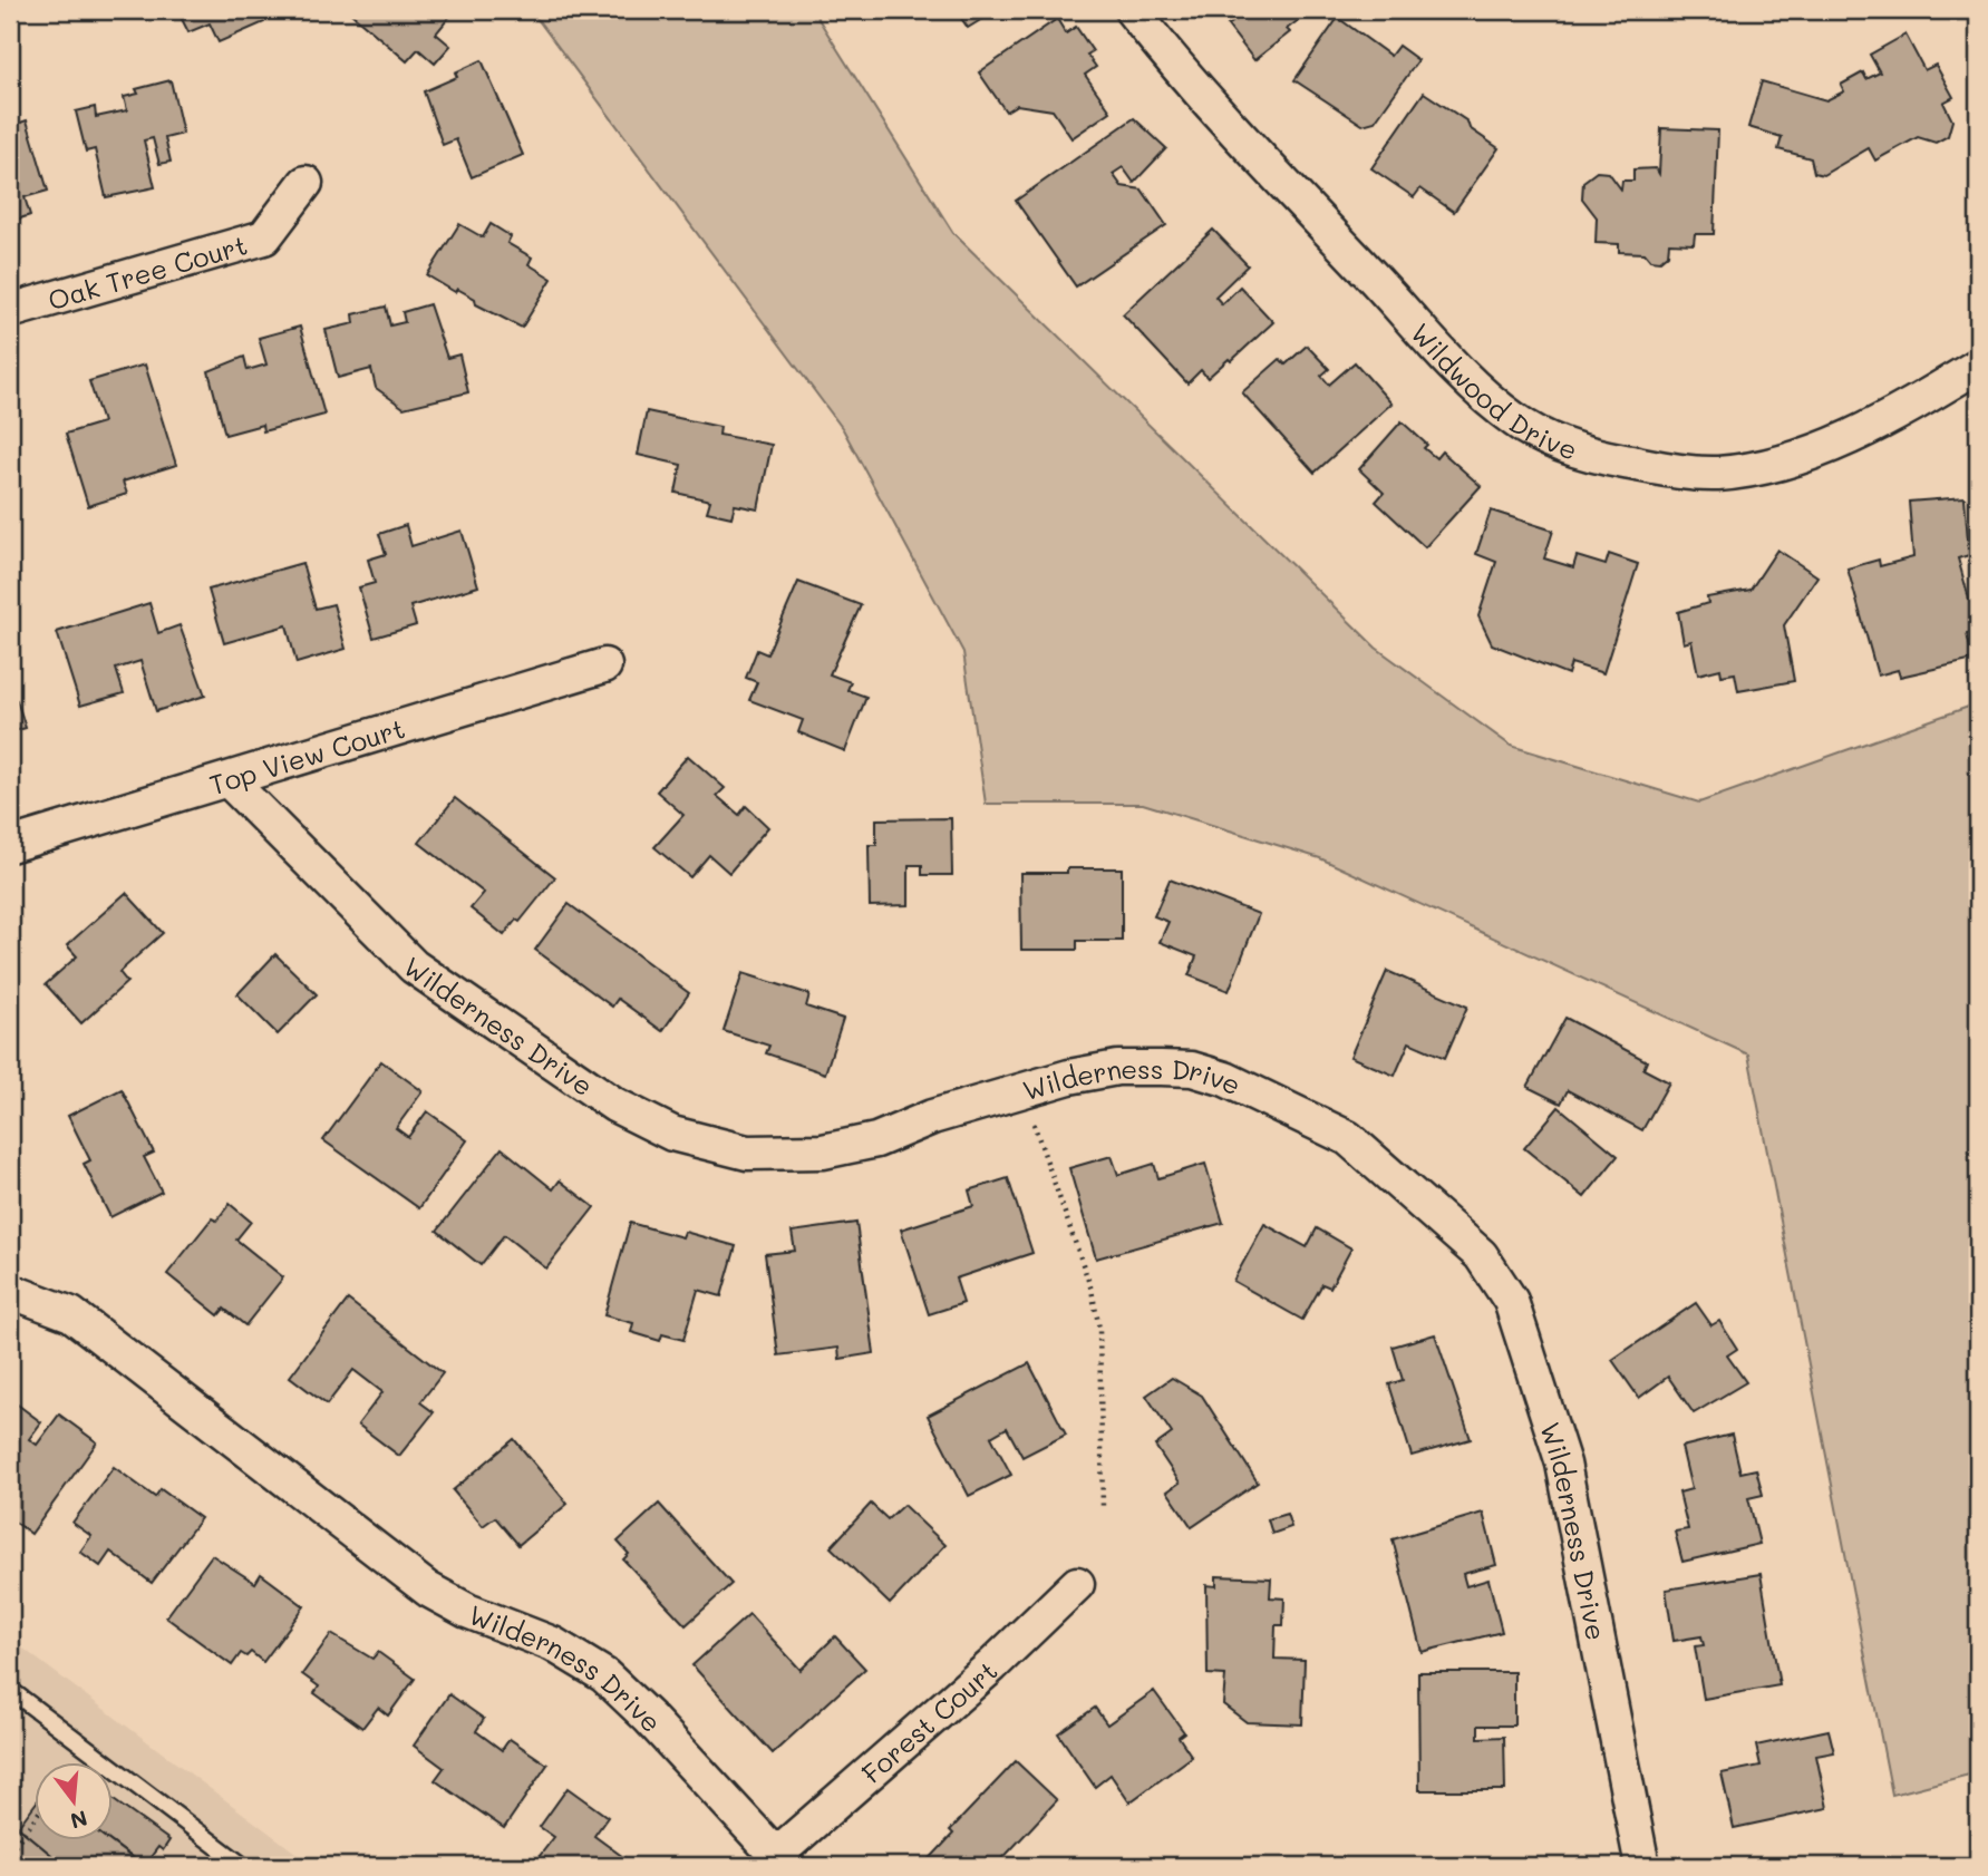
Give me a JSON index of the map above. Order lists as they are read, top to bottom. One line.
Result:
{"streets":{"street":["Oak Tree Court","Wildwood Drive","Top View Court","Wilderness Drive","Forest Court"]},"crossings":[["Top View Court","Wilderness Drive"],["Wilderness Drive","Forest Court"]],"north":"bottom"}
